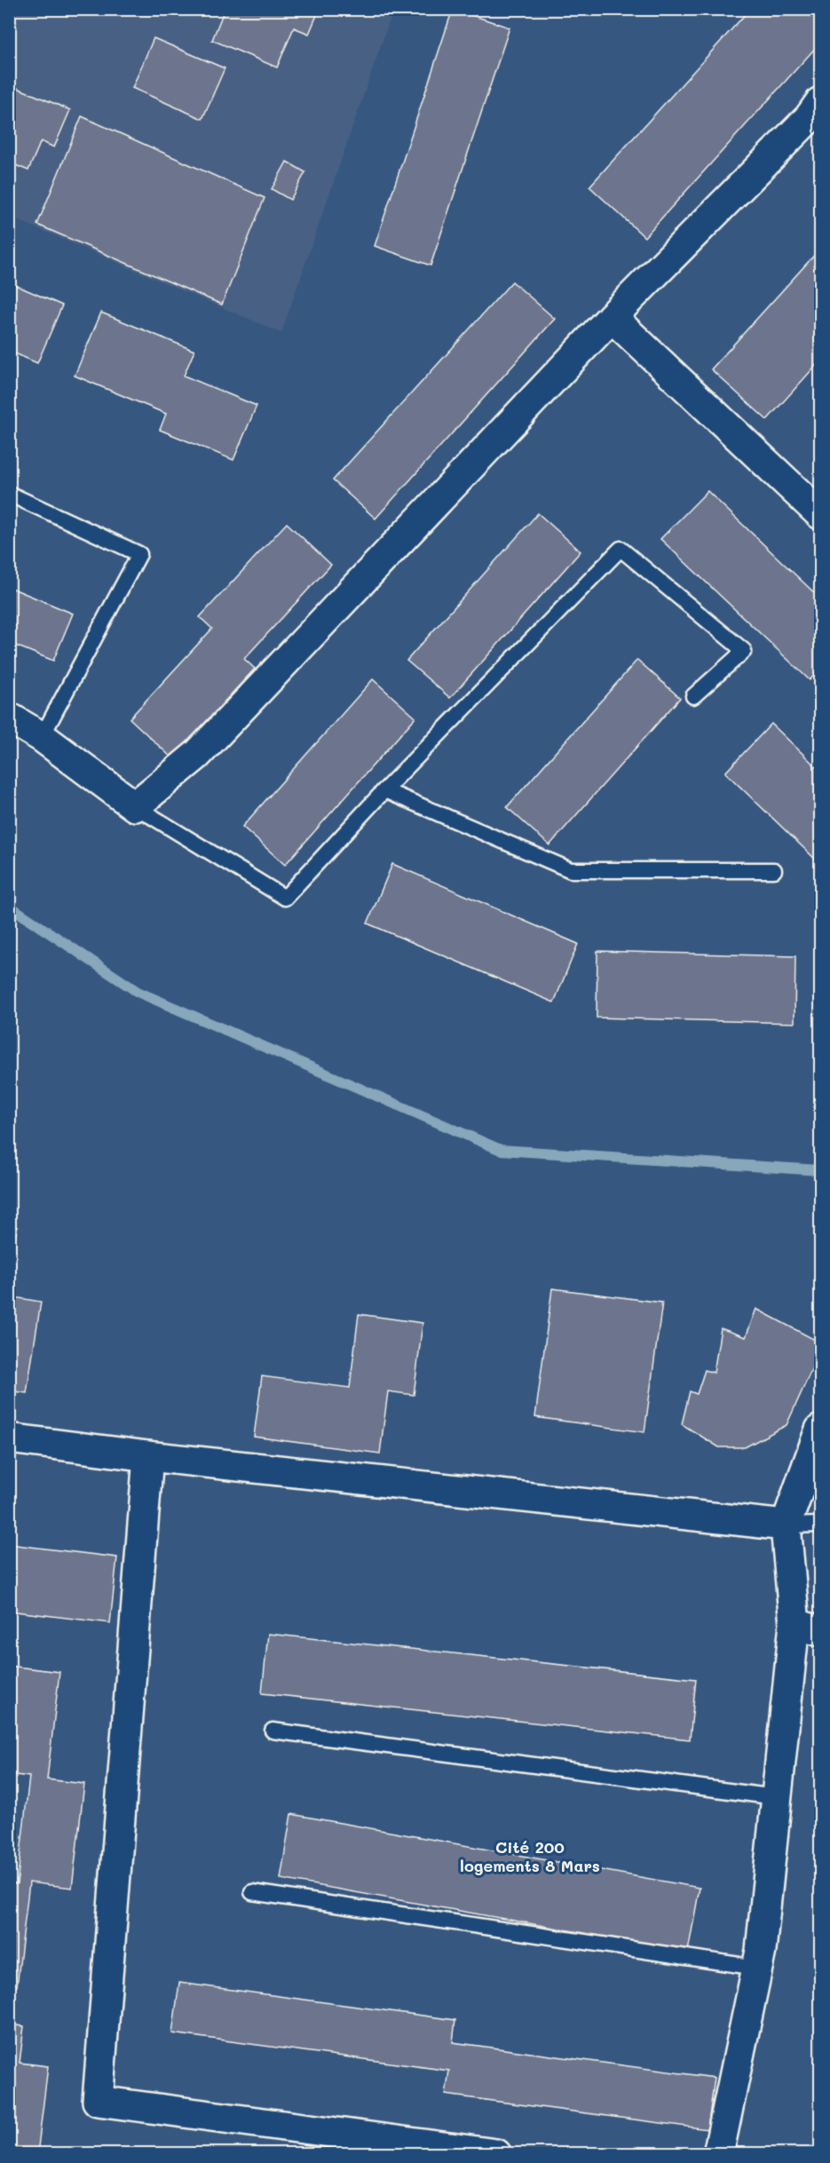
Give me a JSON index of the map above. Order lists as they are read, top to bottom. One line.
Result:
{"districts":["Cité 200 logements 8 Mars"]}
